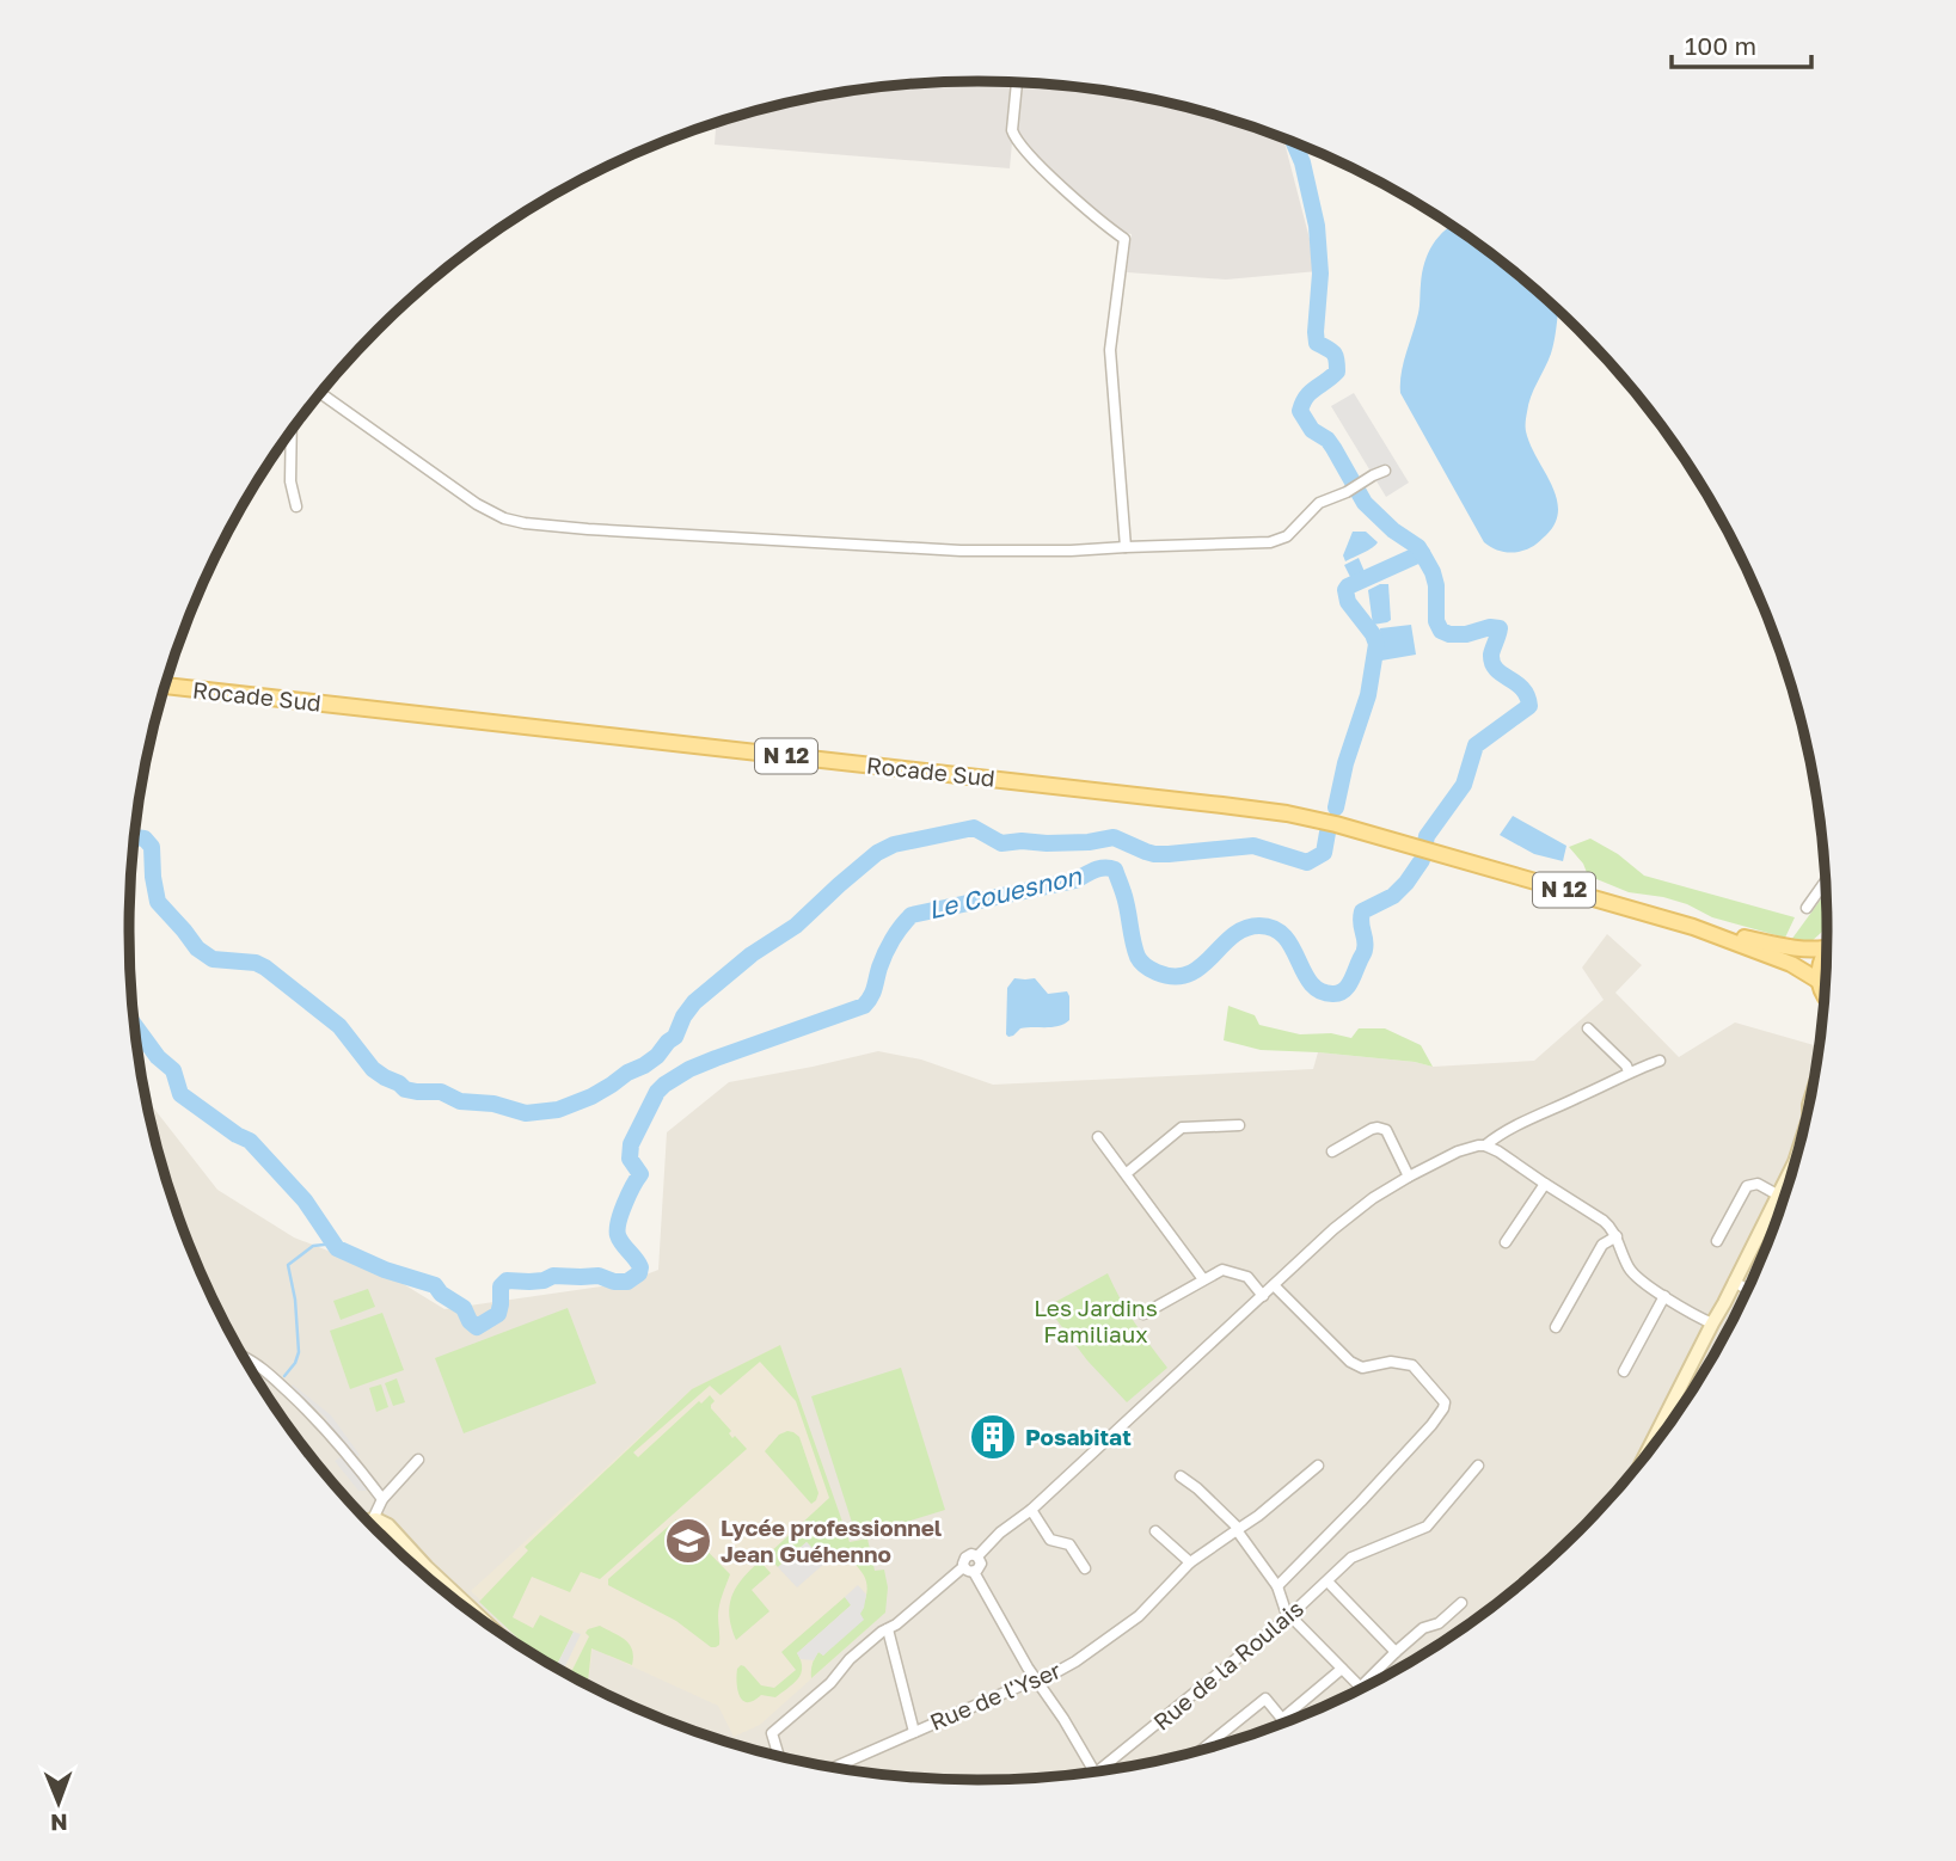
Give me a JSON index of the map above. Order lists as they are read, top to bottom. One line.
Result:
{"streets":{"main road":["Rocade Sud","N 12"],"street":["Rue de la Roulais","Rue de l'Yser"]},"water":["Le Couesnon"],"parks":["Les Jardins Familiaux"],"places":{"building":["Posabitat"],"school or university":["Lycée professionnel Jean Guéhenno"]},"scale_bar":"100 m","north":"bottom"}
